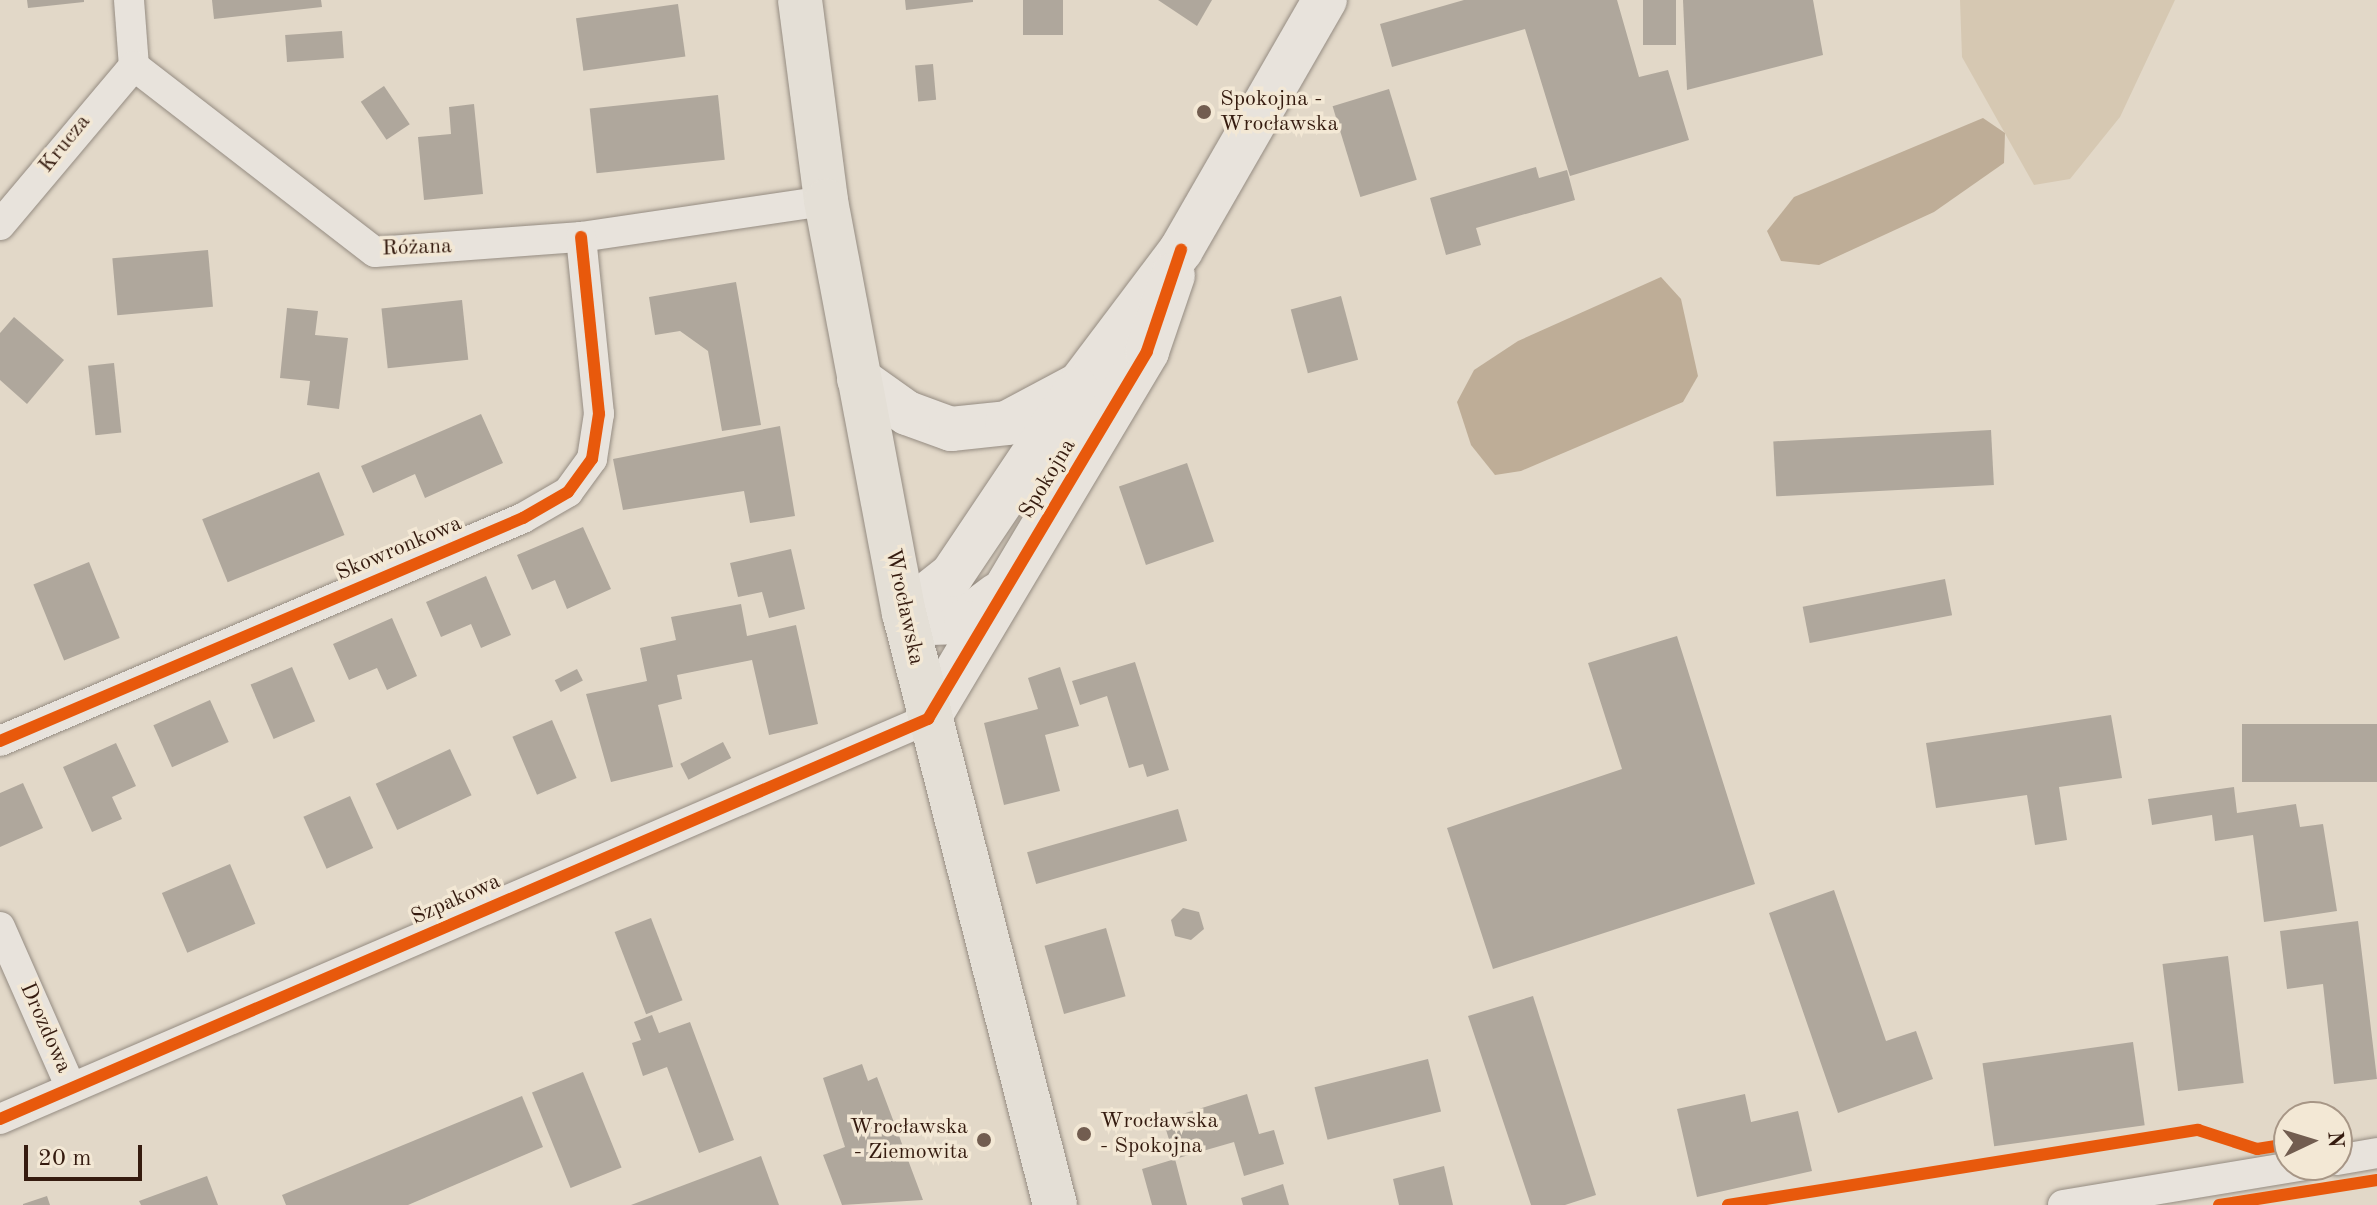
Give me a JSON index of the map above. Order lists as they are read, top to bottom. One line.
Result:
{"streets":{"main road":["Wrocławska"],"street":["Krucza","Różana","Spokojna","Skowronkowa","Szpakowa","Drozdowa"]},"crossings":[["Krucza","Różana"],["Różana","Skowronkowa"],["Różana","Wrocławska"],["Spokojna","Wrocławska"],["Spokojna","Szpakowa"],["Wrocławska","Szpakowa"],["Szpakowa","Drozdowa"]],"places":["Spokojna - Wrocławska","Wrocławska - Spokojna","Wrocławska - Ziemowita"],"scale_bar":"20 m","north":"right"}
